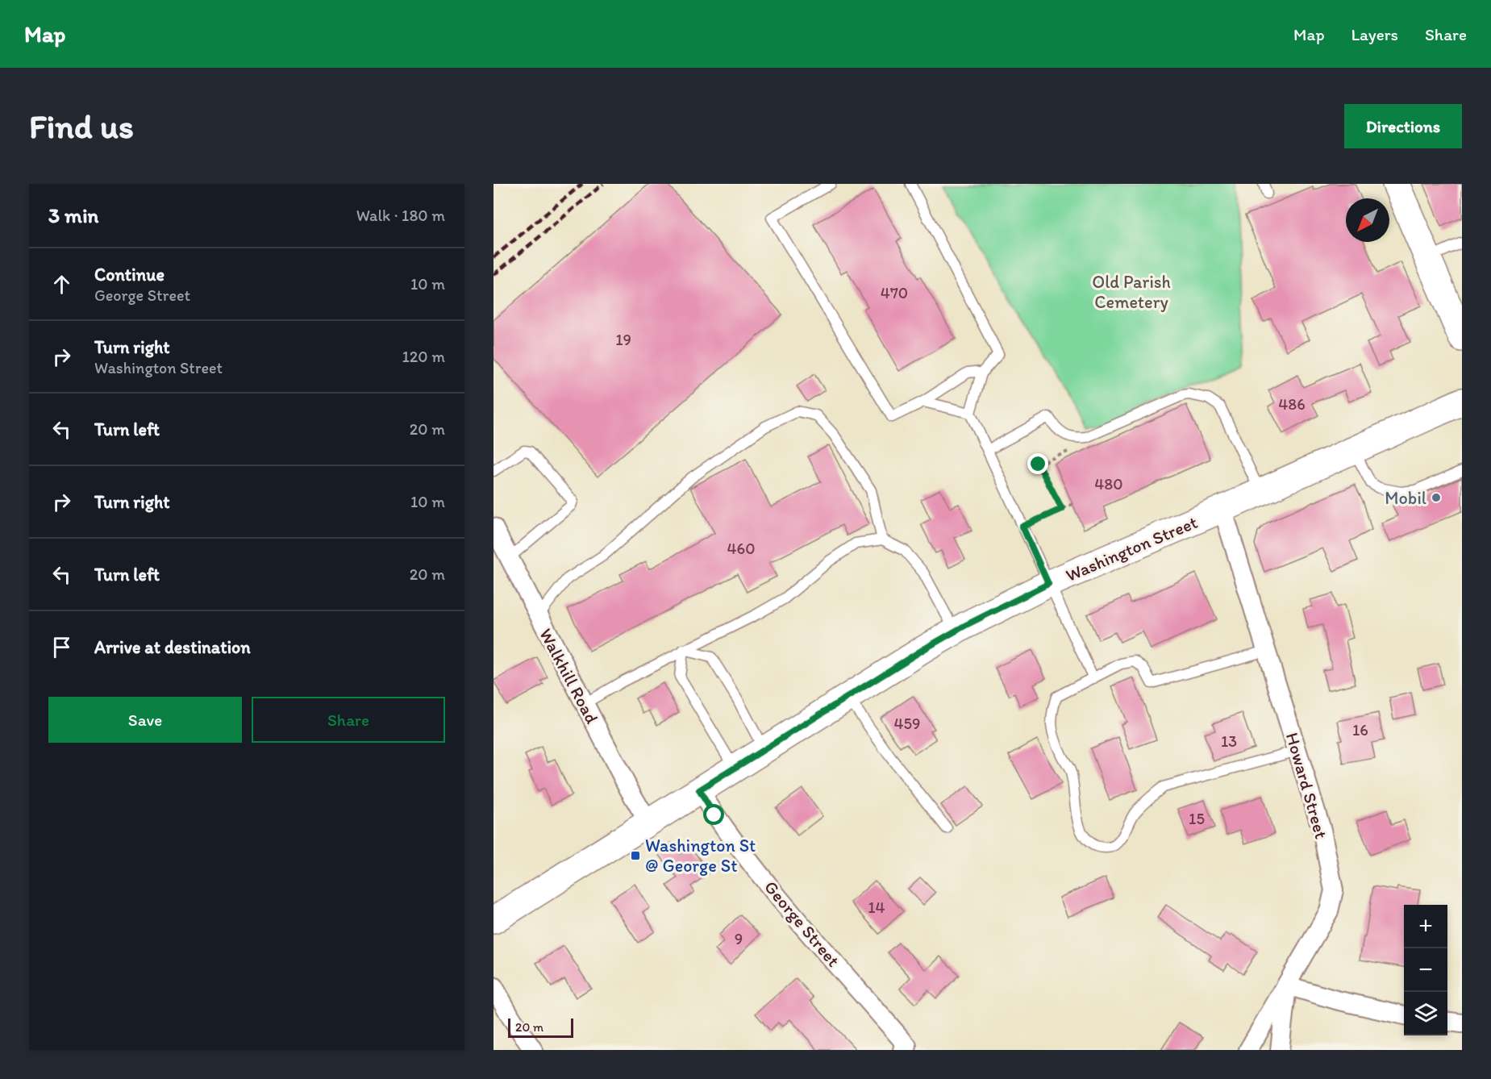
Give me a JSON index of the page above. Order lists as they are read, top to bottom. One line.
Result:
{"streets":{"main road":["Washington Street"],"street":["Walkhill Road","Howard Street","George Street"]},"crossings":[["Washington Street","Walkhill Road"],["Washington Street","Howard Street"],["Washington Street","George Street"]],"parks":["Old Parish Cemetery"],"places":{"other":["Mobil"],"transit":["Washington St @ George St"]},"house_numbers":["470","19","486","480","460","459","16","13","15","14","9"],"scale_bar":"20 m","north":"bottom left","page":{"header":"Map","nav":["Map","Layers","Share"],"buttons":["Directions",["Save","Share"]],"title":"Find us","heading":["3 min","Walk · 180 m"],"list":[["Continue","George Street","10 m"],["Turn right","Washington Street","120 m"],["Turn left","20 m"],["Turn right","10 m"],["Turn left","20 m"],"Arrive at destination"],"map_buttons":["+","−"],"scale":"20 m"}}
